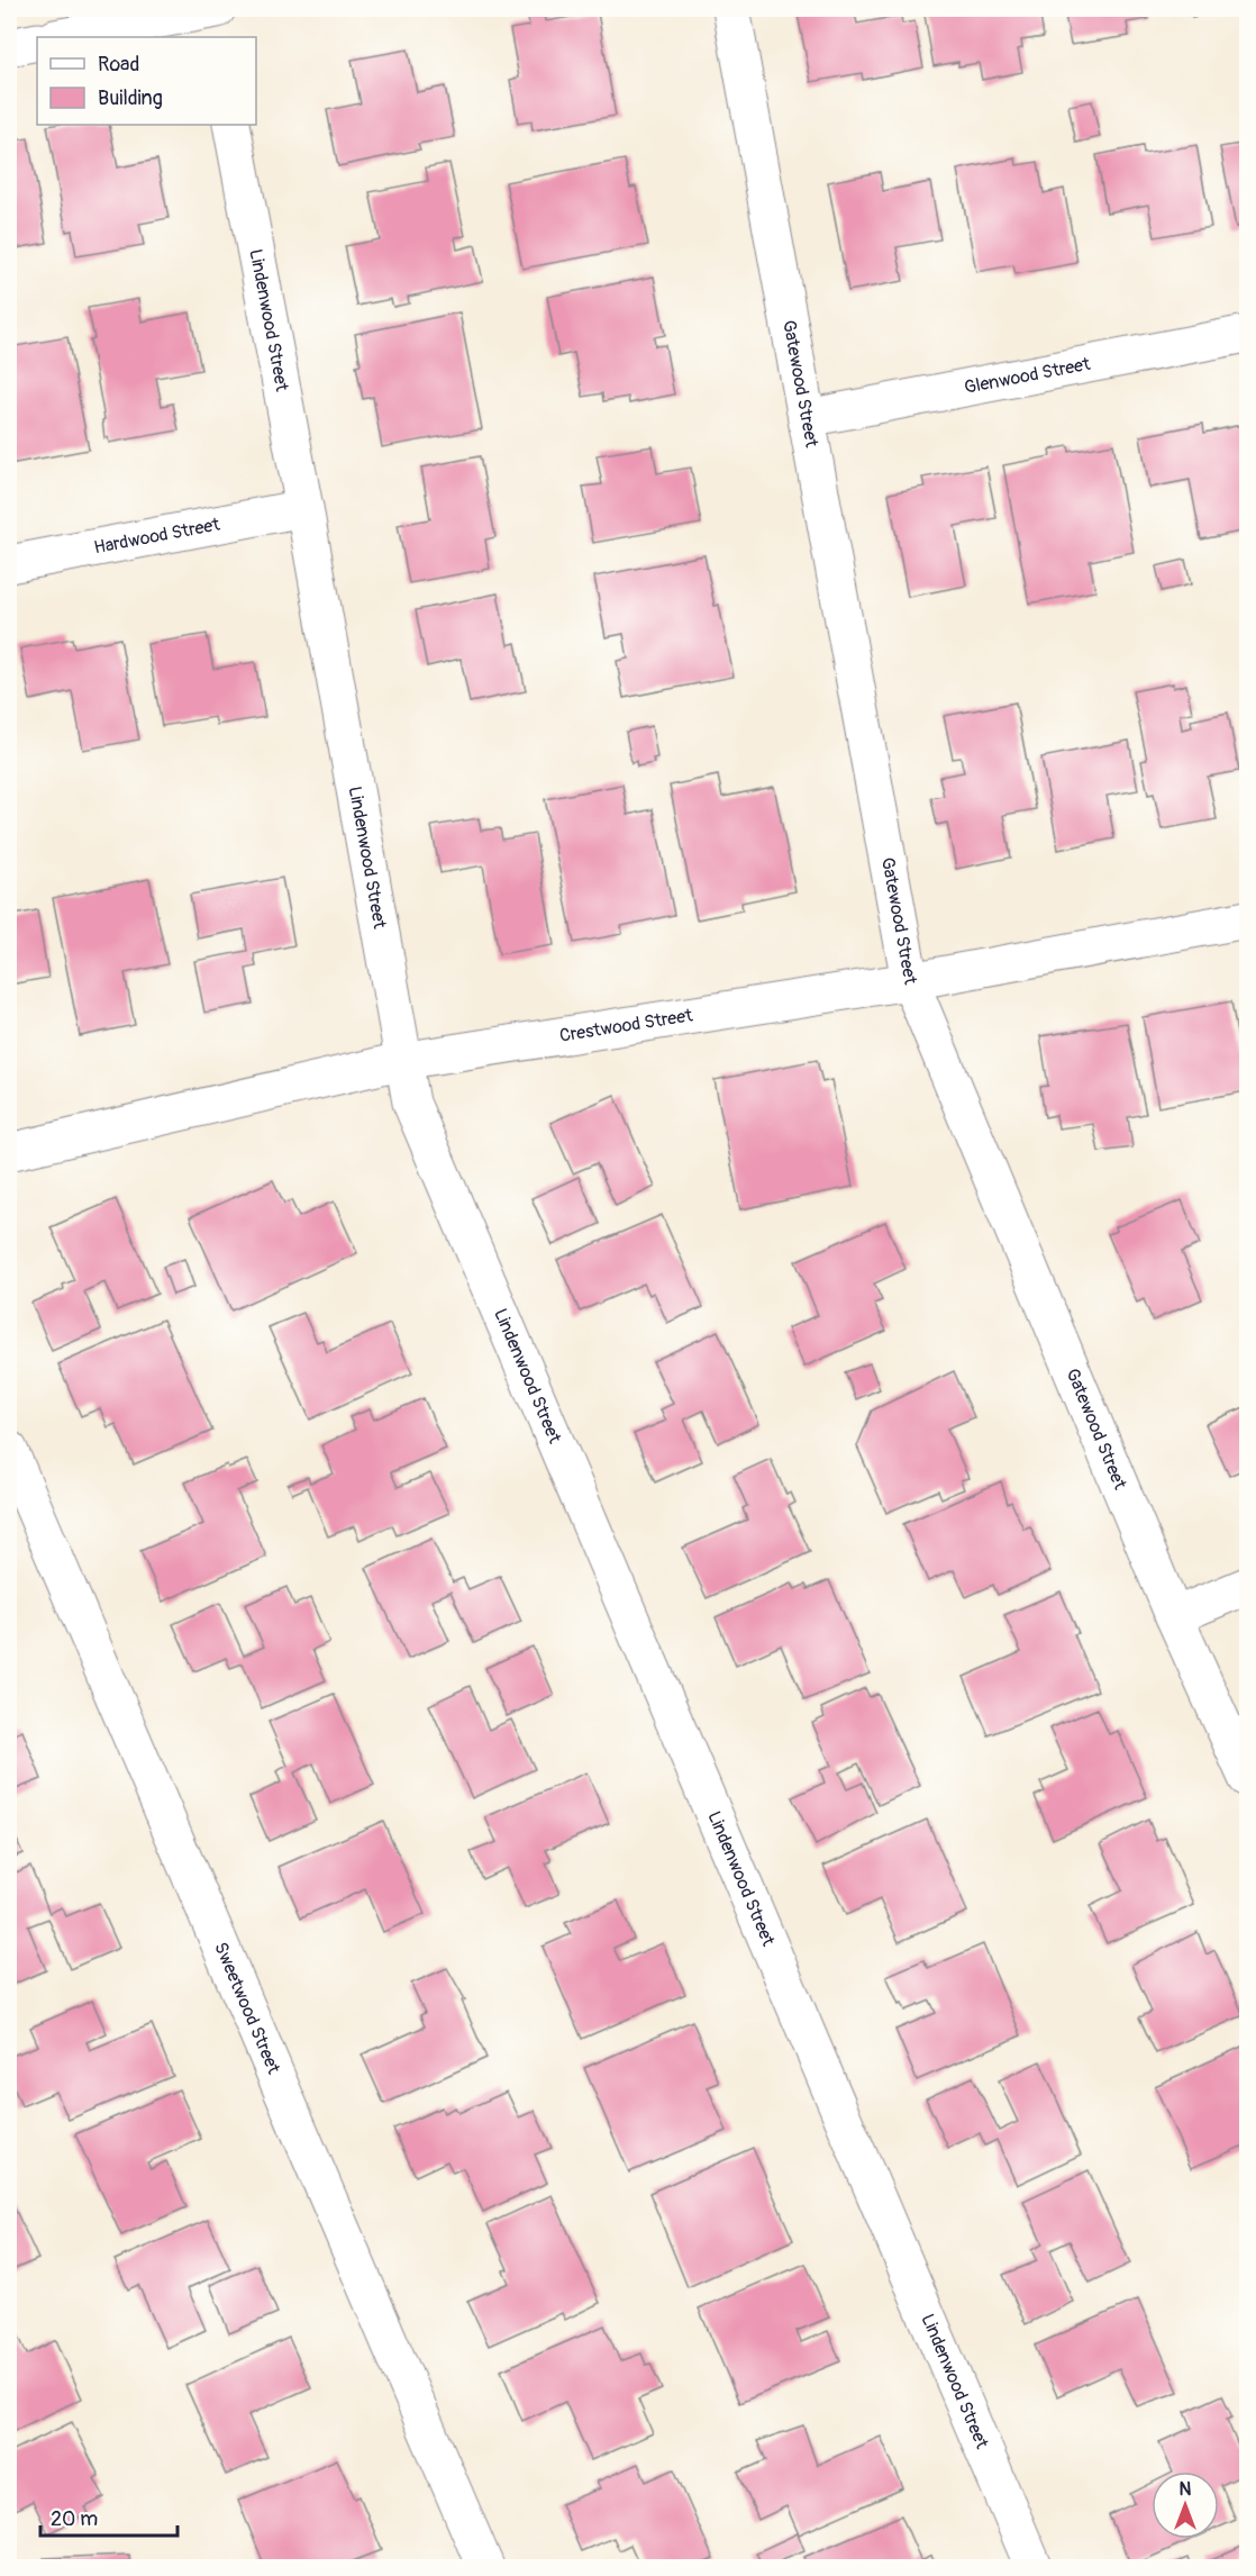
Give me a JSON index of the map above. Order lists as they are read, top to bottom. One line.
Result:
{"streets":{"street":["Lindenwood Street","Glenwood Street","Gatewood Street","Hardwood Street","Crestwood Street","Sweetwood Street"]},"crossings":[["Lindenwood Street","Hardwood Street"],["Lindenwood Street","Crestwood Street"],["Glenwood Street","Gatewood Street"],["Gatewood Street","Crestwood Street"]],"legend":["Road","Building"],"scale_bar":"20 m","north":"top"}
